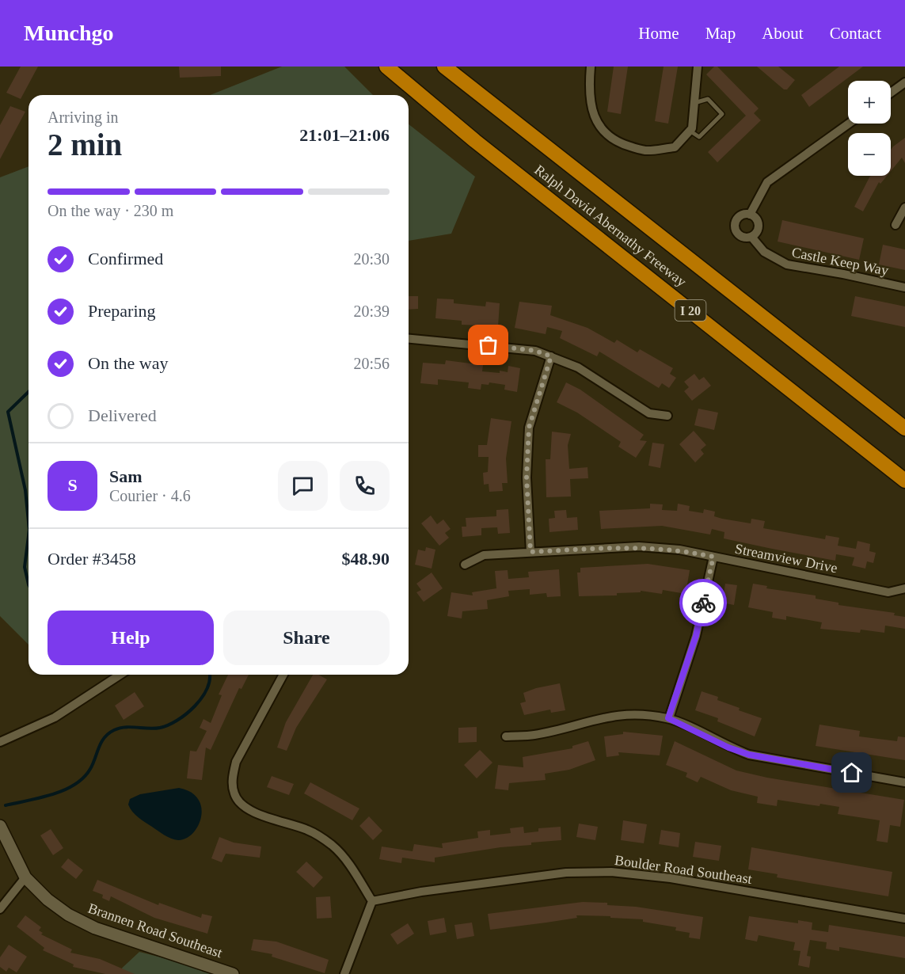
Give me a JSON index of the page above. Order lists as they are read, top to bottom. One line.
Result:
{"streets":{"highway":["Ralph David Abernathy Freeway","I 20"],"street":["Castle Keep Way","Streamview Drive","Boulder Road Southeast","Brannen Road Southeast"]},"page":{"header":"Munchgo","nav":["Home","Map","About","Contact"],"map_buttons":["+","−"],"heading":["2 min","Arriving in","21:01–21:06"],"panel":["Sam","Courier · 4.6","Order #3458","$48.90"],"bar":"On the way · 230 m","list":[["Confirmed","20:30"],["Preparing","20:39"],["On the way","20:56"],"Delivered"],"round":"S","buttons":["Help","Share"]}}
